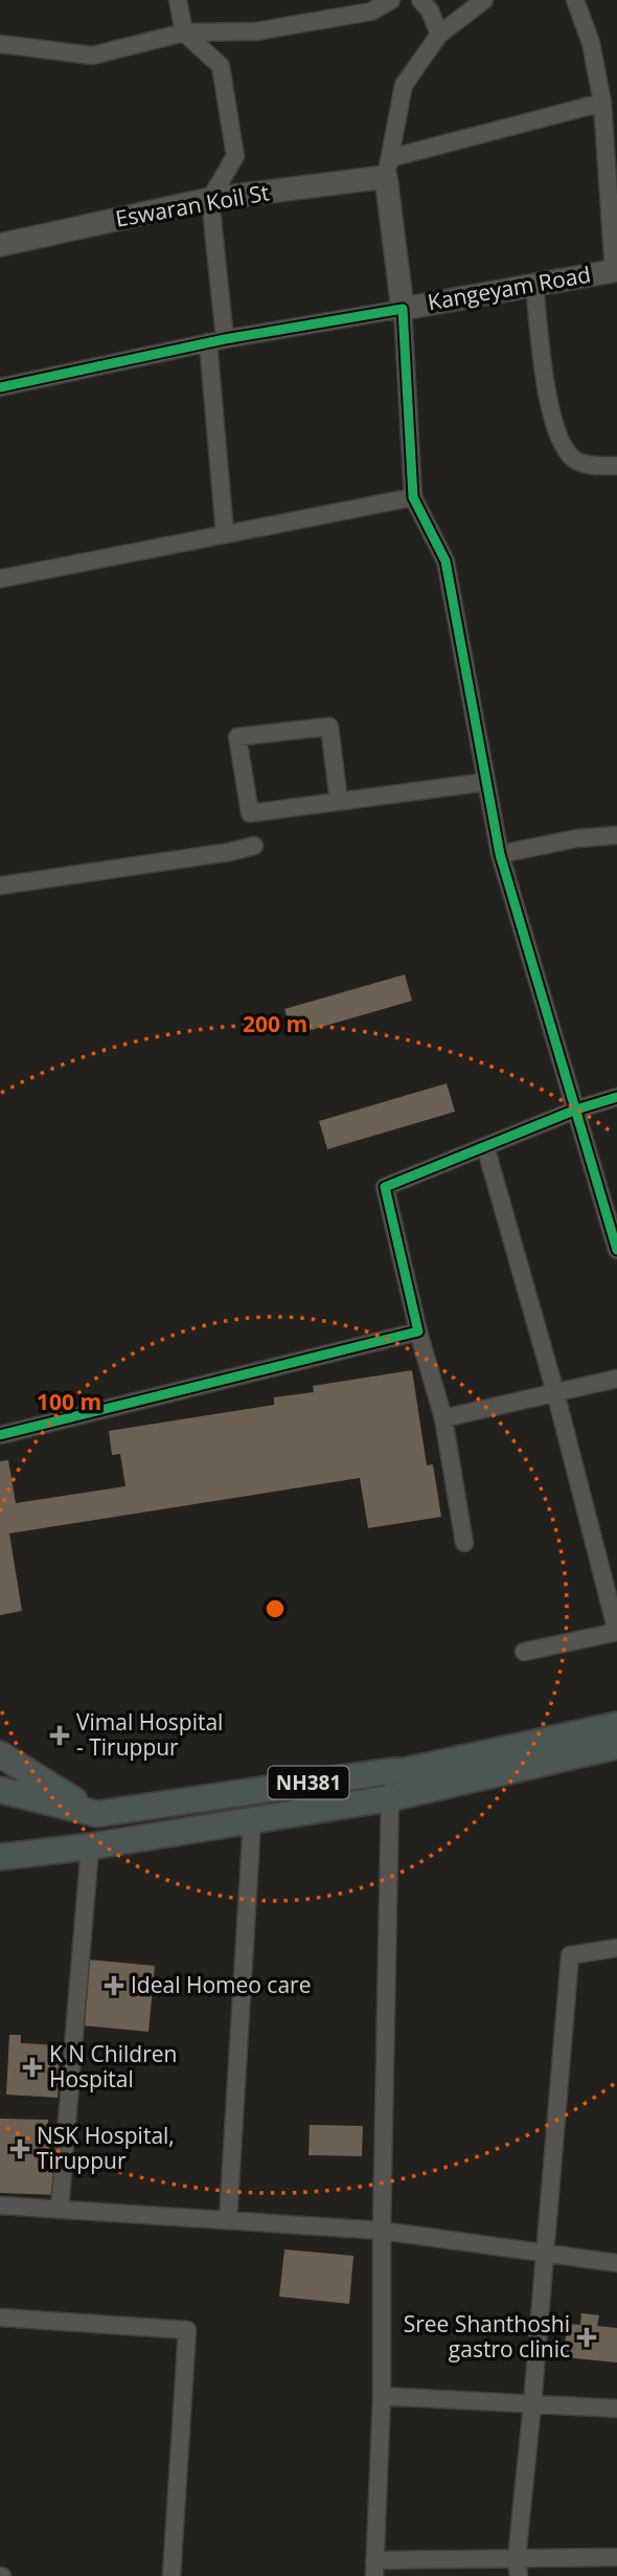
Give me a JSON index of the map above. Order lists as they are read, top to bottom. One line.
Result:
{"streets":{"highway":["NH381"],"main road":["Eswaran Koil St","Kangeyam Road"]},"places":{"health":["Vimal Hospital - Tiruppur","Ideal Homeo care","K N Children Hospital","NSK Hospital, Tiruppur","Sree Shanthoshi gastro clinic"]},"rings":["200 m","100 m"]}
